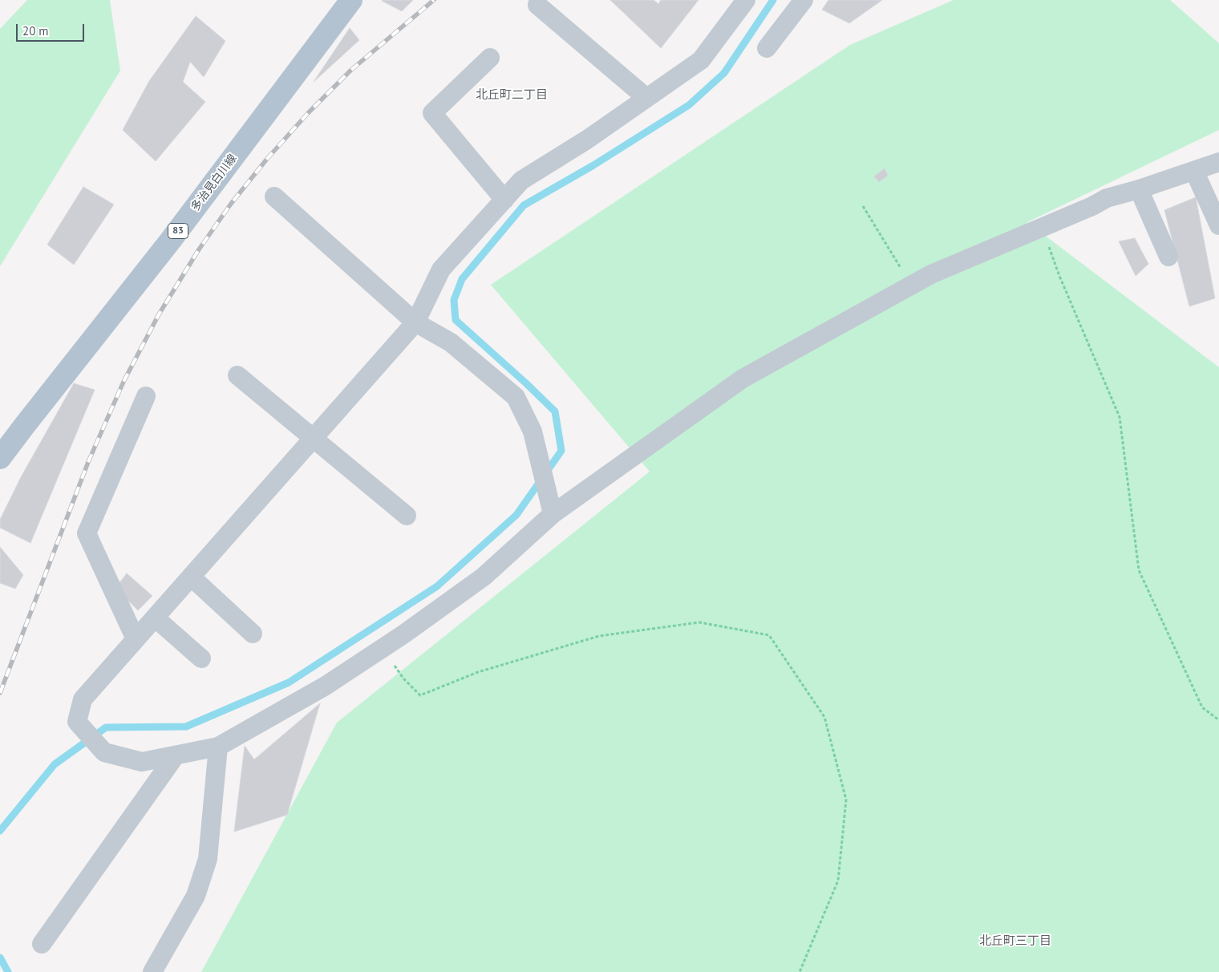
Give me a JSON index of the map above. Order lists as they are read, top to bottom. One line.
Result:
{"streets":{"main road":["多治見白川線","83"]},"districts":["北丘町二丁目","北丘町三丁目"],"scale_bar":"20 m"}
